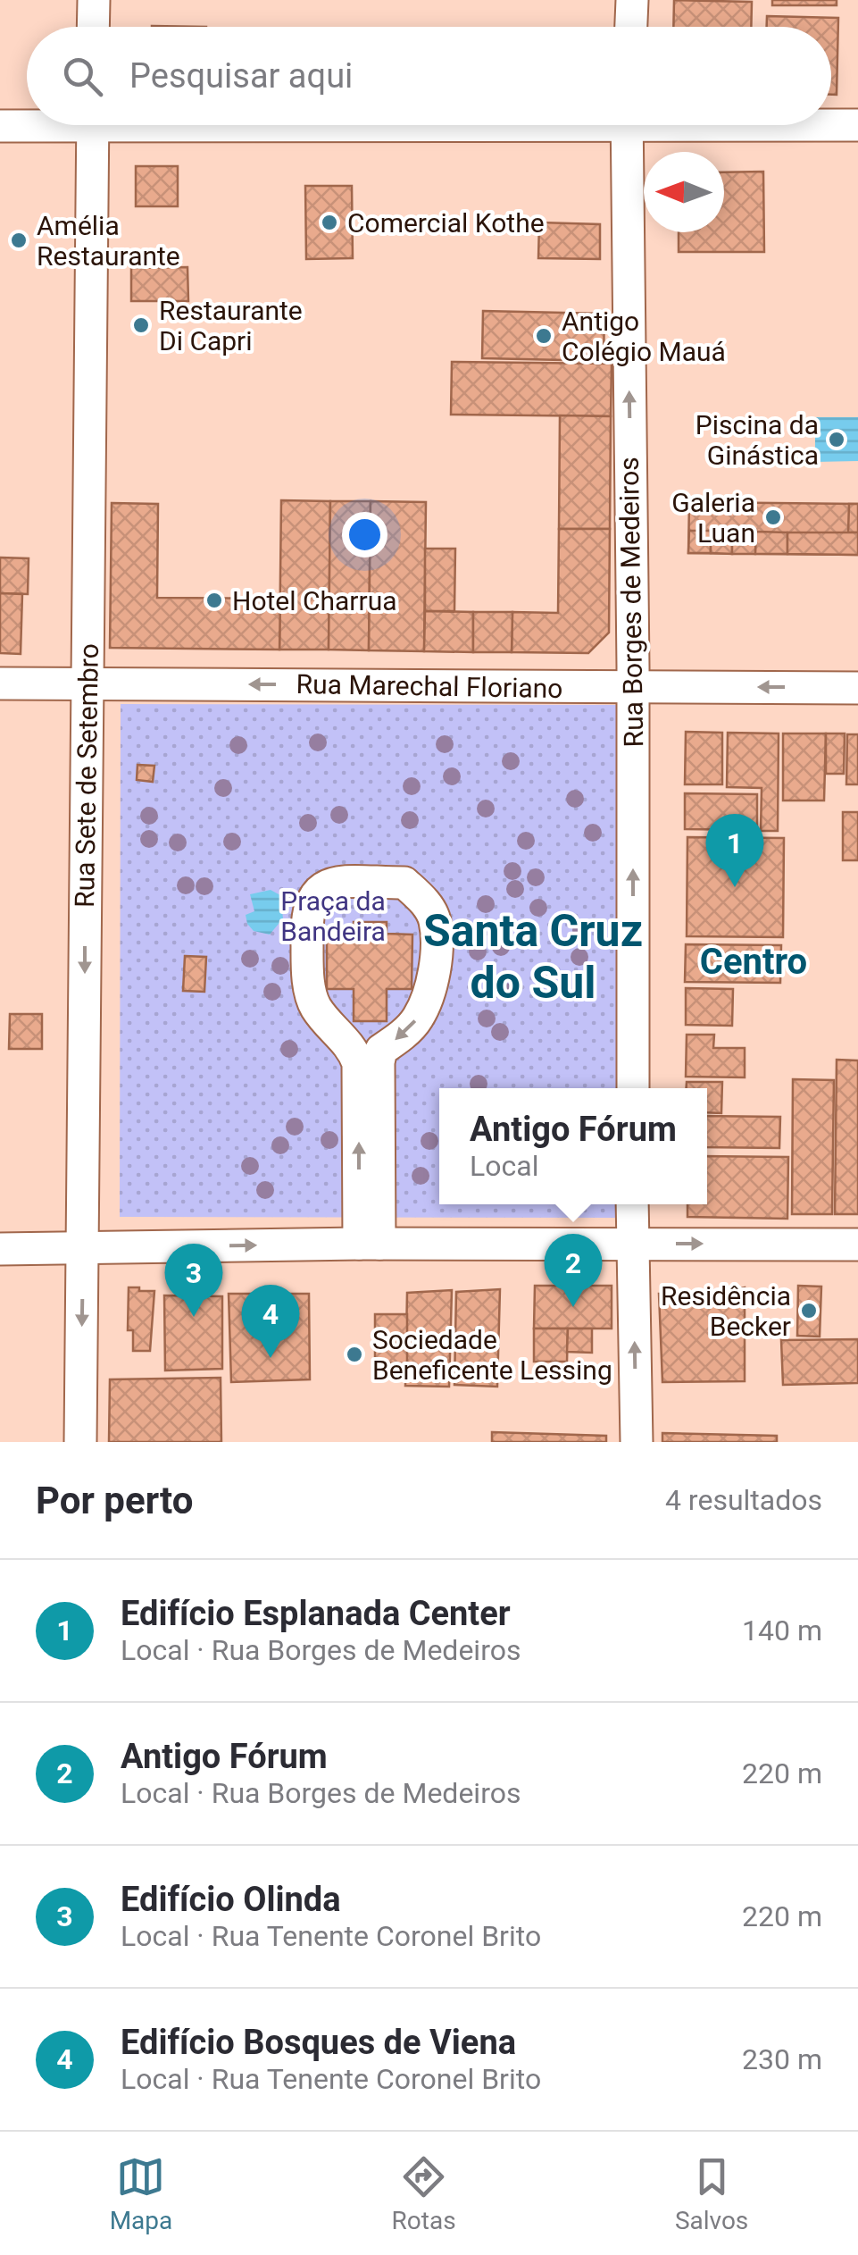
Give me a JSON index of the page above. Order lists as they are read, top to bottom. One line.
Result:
{"streets":{"street":["Rua Borges de Medeiros","Rua Marechal Floriano","Rua Sete de Setembro"]},"crossings":[["Rua Borges de Medeiros","Rua Marechal Floriano"],["Rua Marechal Floriano","Rua Sete de Setembro"]],"one_way":["Rua Borges de Medeiros","Rua Marechal Floriano","Rua Sete de Setembro"],"districts":["Santa Cruz do Sul","Centro"],"parks":["Praça da Bandeira"],"places":["Comercial Kothe","Amélia Restaurante","Restaurante Di Capri","Antigo Colégio Mauá","Piscina da Ginástica","Galeria Luan","Hotel Charrua","Residência Becker","Sociedade Beneficente Lessing"],"north":"left","page":{"search":"Pesquisar aqui","pins":["1","2","3","4"],"popup":["Antigo Fórum","Local"],"heading":["Por perto","4 resultados"],"list":[{"mark":"1","name":"Edifício Esplanada Center","note":"Local · Rua Borges de Medeiros","value":"140 m"},{"mark":"2","name":"Antigo Fórum","note":"Local · Rua Borges de Medeiros","value":"220 m"},{"mark":"3","name":"Edifício Olinda","note":"Local · Rua Tenente Coronel Brito","value":"220 m"},{"mark":"4","name":"Edifício Bosques de Viena","note":"Local · Rua Tenente Coronel Brito","value":"230 m"}],"nav":["Mapa","Rotas","Salvos"]}}
